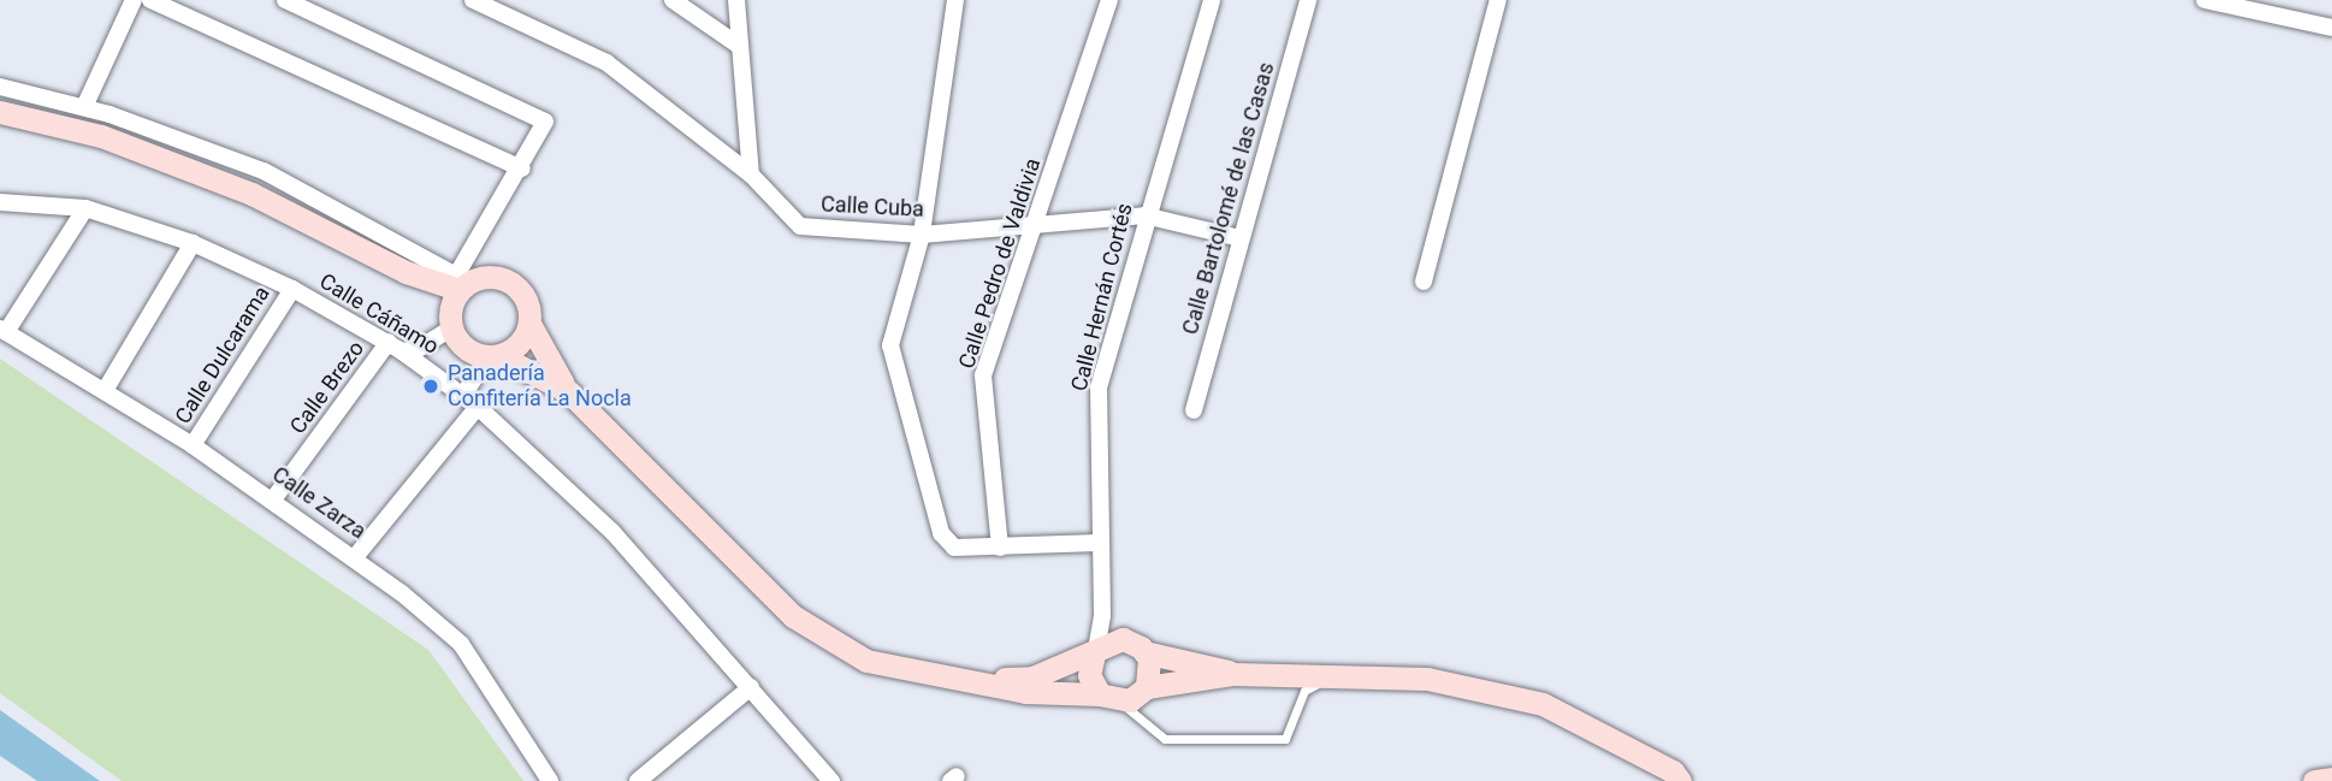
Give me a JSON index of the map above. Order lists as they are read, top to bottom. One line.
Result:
{"streets":{"street":["Calle Bartolomé de las Casas","Calle Cuba","Calle Pedro de Valdivia","Calle Hernán Cortés","Calle Cáñamo","Calle Dulcarama","Calle Brezo","Calle Zarza"]},"crossings":[["Calle Bartolomé de las Casas","Calle Cuba"],["Calle Cuba","Calle Pedro de Valdivia"],["Calle Cuba","Calle Hernán Cortés"],["Calle Cáñamo","Calle Dulcarama"],["Calle Cáñamo","Calle Brezo"],["Calle Dulcarama","Calle Zarza"],["Calle Brezo","Calle Zarza"]],"places":["Panadería Confitería La Nocla"]}
